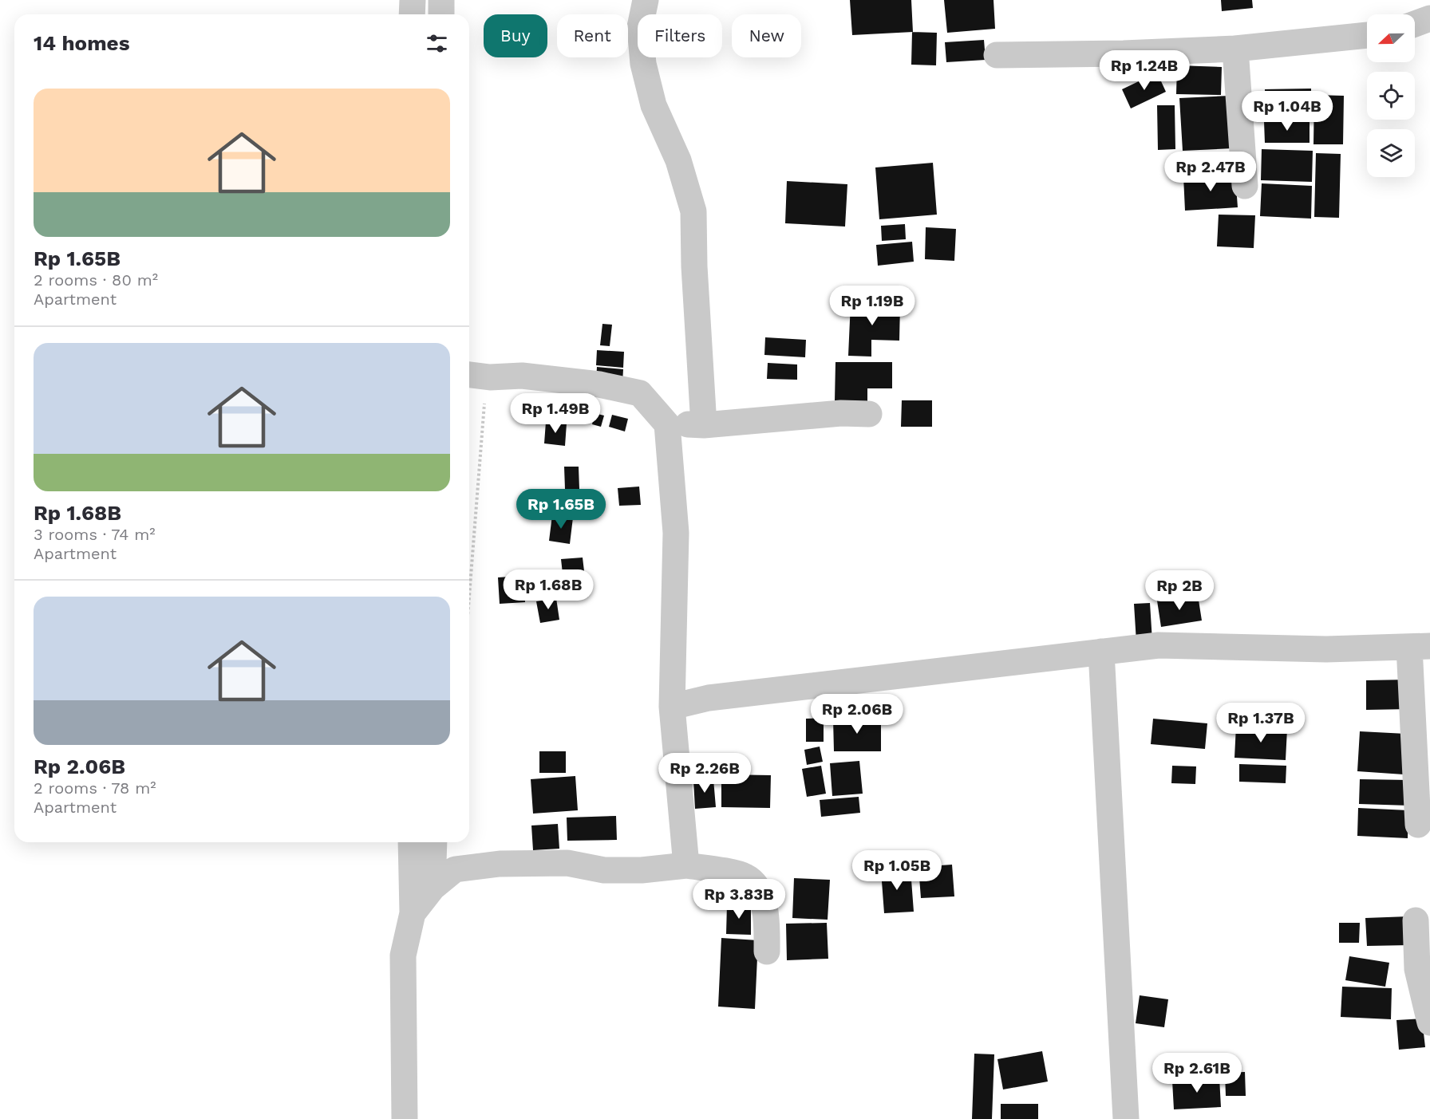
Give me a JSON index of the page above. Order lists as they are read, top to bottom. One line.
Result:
{"north":"left","page":{"chip":["Buy","Rent","Filters","New"],"heading":"14 homes","price":["Rp 1.24B","Rp 1.04B","Rp 2.47B","Rp 1.19B","Rp 1.49B","Rp 1.65B","Rp 1.68B","Rp 2B","Rp 2.06B","Rp 1.37B","Rp 2.26B","Rp 1.05B","Rp 3.83B","Rp 2.61B"],"list":[{"name":"Rp 1.65B","note":"2 rooms · 80 m² · Apartment"},{"name":"Rp 1.68B","note":"3 rooms · 74 m² · Apartment"},{"name":"Rp 2.06B","note":"2 rooms · 78 m² · Apartment"}]}}
